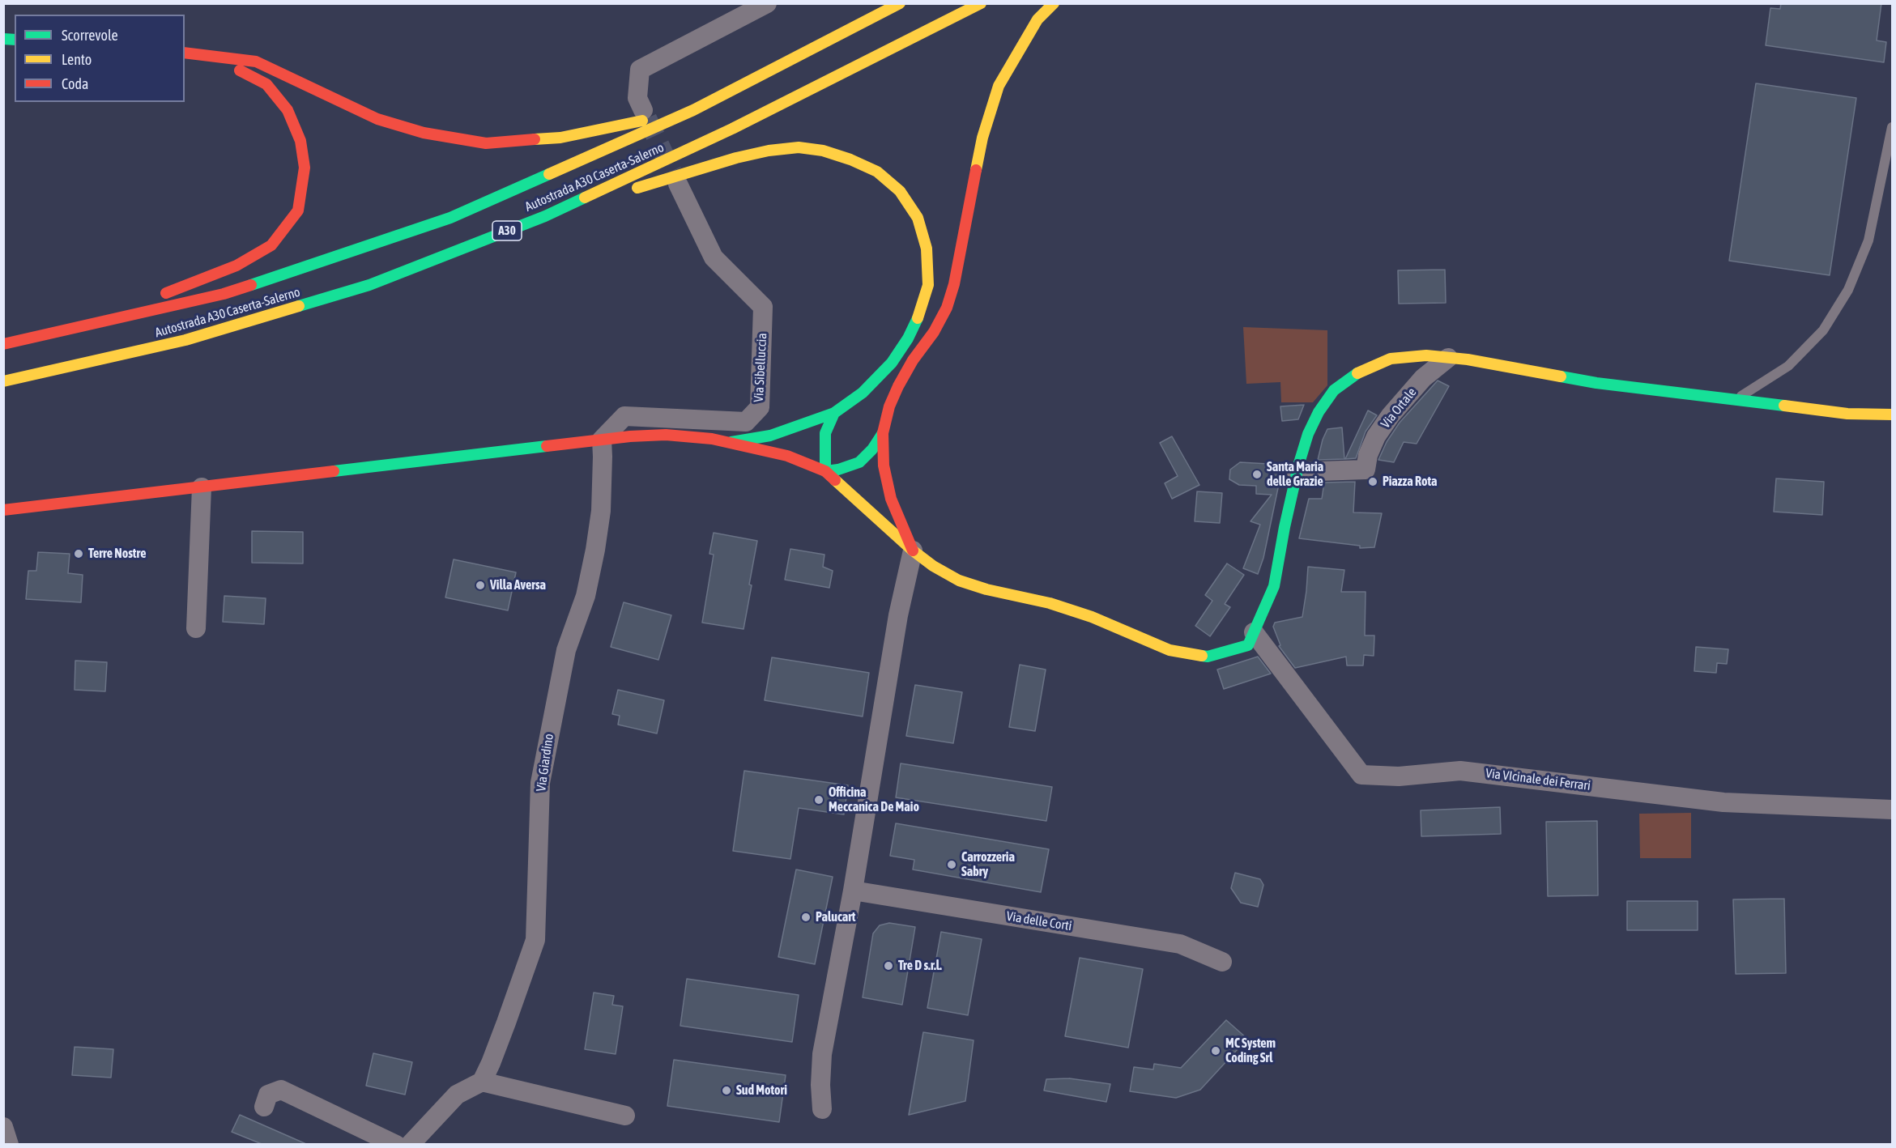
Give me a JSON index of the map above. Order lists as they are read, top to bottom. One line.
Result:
{"streets":{"main road":["Autostrada A30 Caserta-Salerno","A30"],"street":["Via Sibelluccia","Via Ortale","Via Giardino","Via VIcinale dei Ferrari","Via delle Corti"]},"crossings":[["Via Sibelluccia","Via Giardino"]],"places":["Santa Maria delle Grazie","Piazza Rota","Terre Nostre","Villa Aversa","Officina Meccanica De Maio","Carrozzeria Sabry","Palucart","Tre D s.r.l.","MC System Coding Srl","Sud Motori"],"legend":["Scorrevole","Lento","Coda"]}
